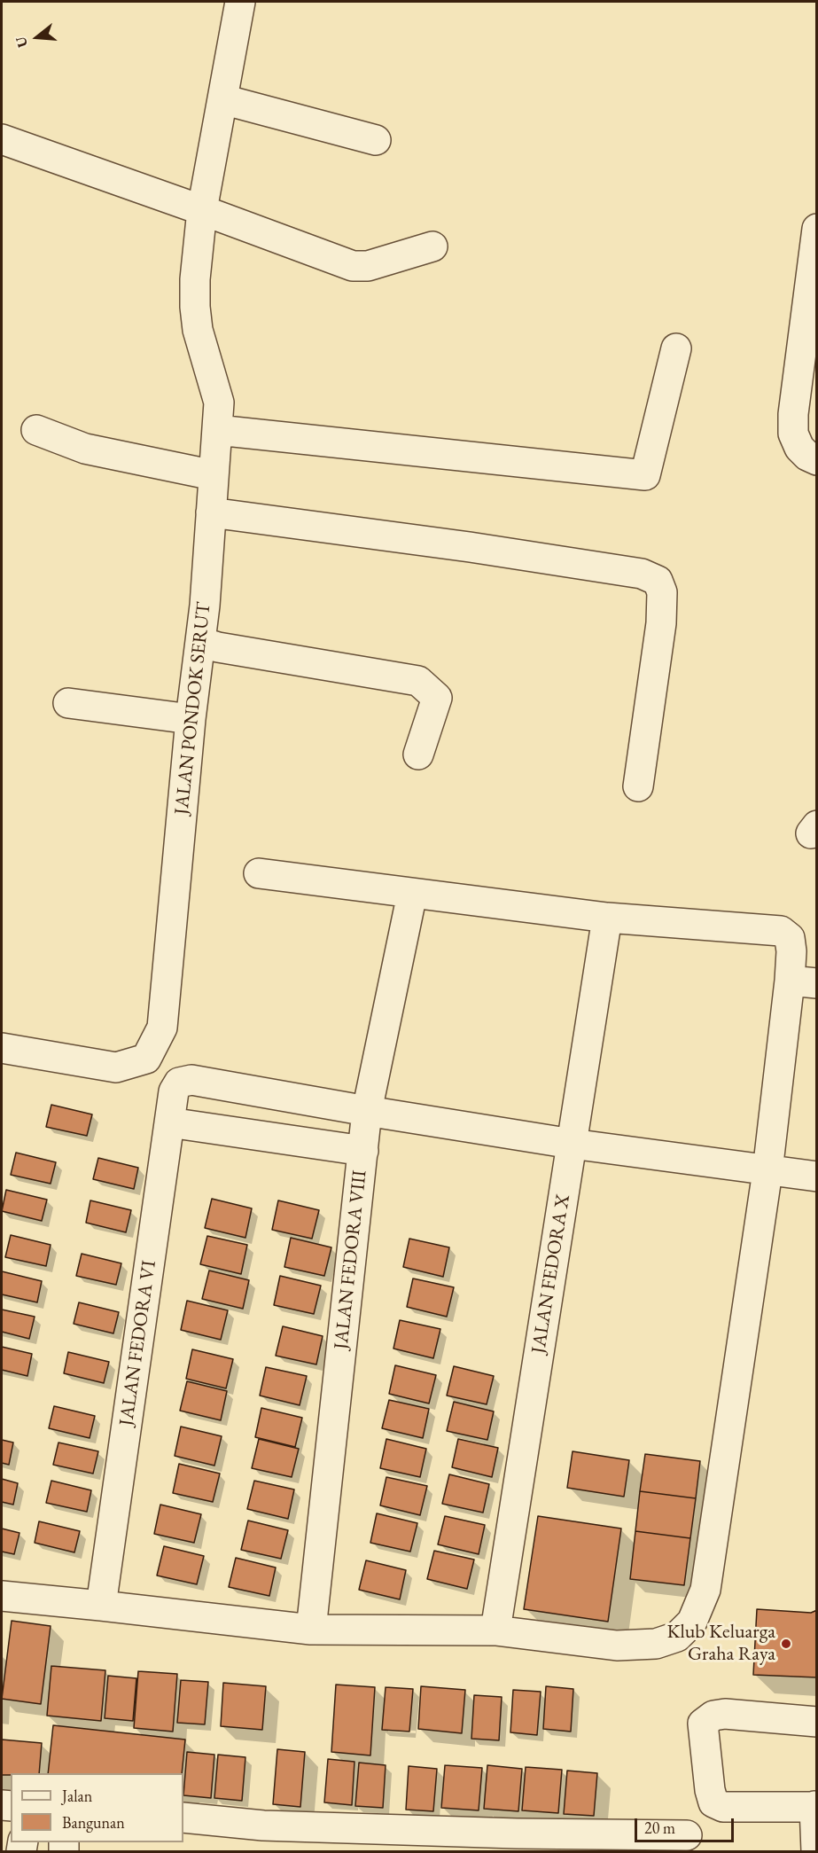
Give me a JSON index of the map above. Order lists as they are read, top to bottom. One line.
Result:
{"streets":{"street":["JALAN PONDOK SERUT","JALAN FEDORA VIII","JALAN FEDORA X","JALAN FEDORA VI"]},"crossings":[["JALAN FEDORA VIII","JALAN FEDORA VI"]],"places":["Klub Keluarga Graha Raya"],"legend":["Jalan","Bangunan"],"scale_bar":"20 m","north":"left"}
